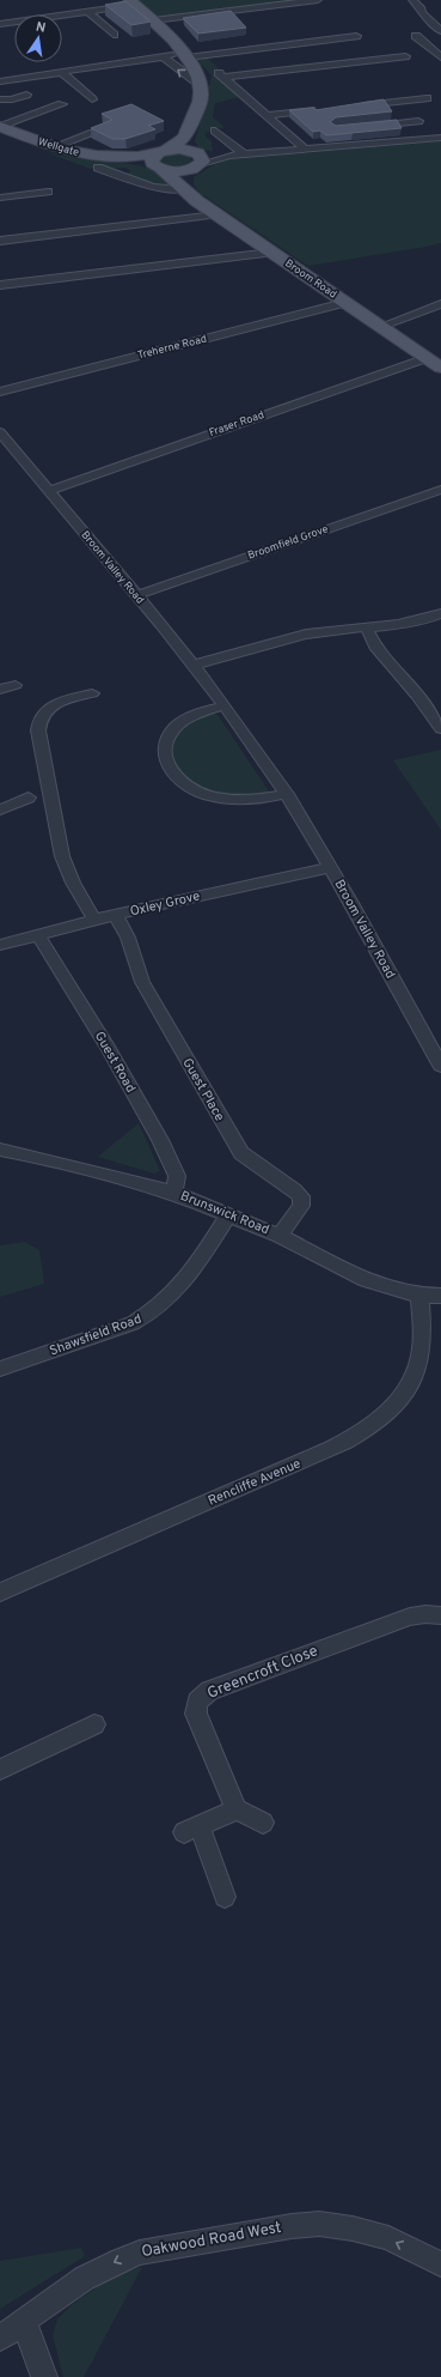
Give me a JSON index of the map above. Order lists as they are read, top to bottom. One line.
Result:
{"streets":{"main road":["Wellgate","Broom Road"],"street":["Treherne Road","Fraser Road","Broomfield Grove","Broom Valley Road","Oxley Grove","Guest Road","Guest Place","Brunswick Road","Shawsfield Road","Rencliffe Avenue","Greencroft Close","Oakwood Road West"]},"crossings":[["Wellgate","Broom Road"],["Broom Road","Treherne Road"],["Broom Road","Fraser Road"],["Fraser Road","Broom Valley Road"],["Broomfield Grove","Broom Valley Road"],["Broom Valley Road","Oxley Grove"],["Oxley Grove","Guest Road"],["Oxley Grove","Guest Place"],["Guest Road","Brunswick Road"],["Guest Place","Brunswick Road"],["Brunswick Road","Shawsfield Road"],["Brunswick Road","Rencliffe Avenue"]],"one_way":["Oakwood Road West"],"north":"top"}
